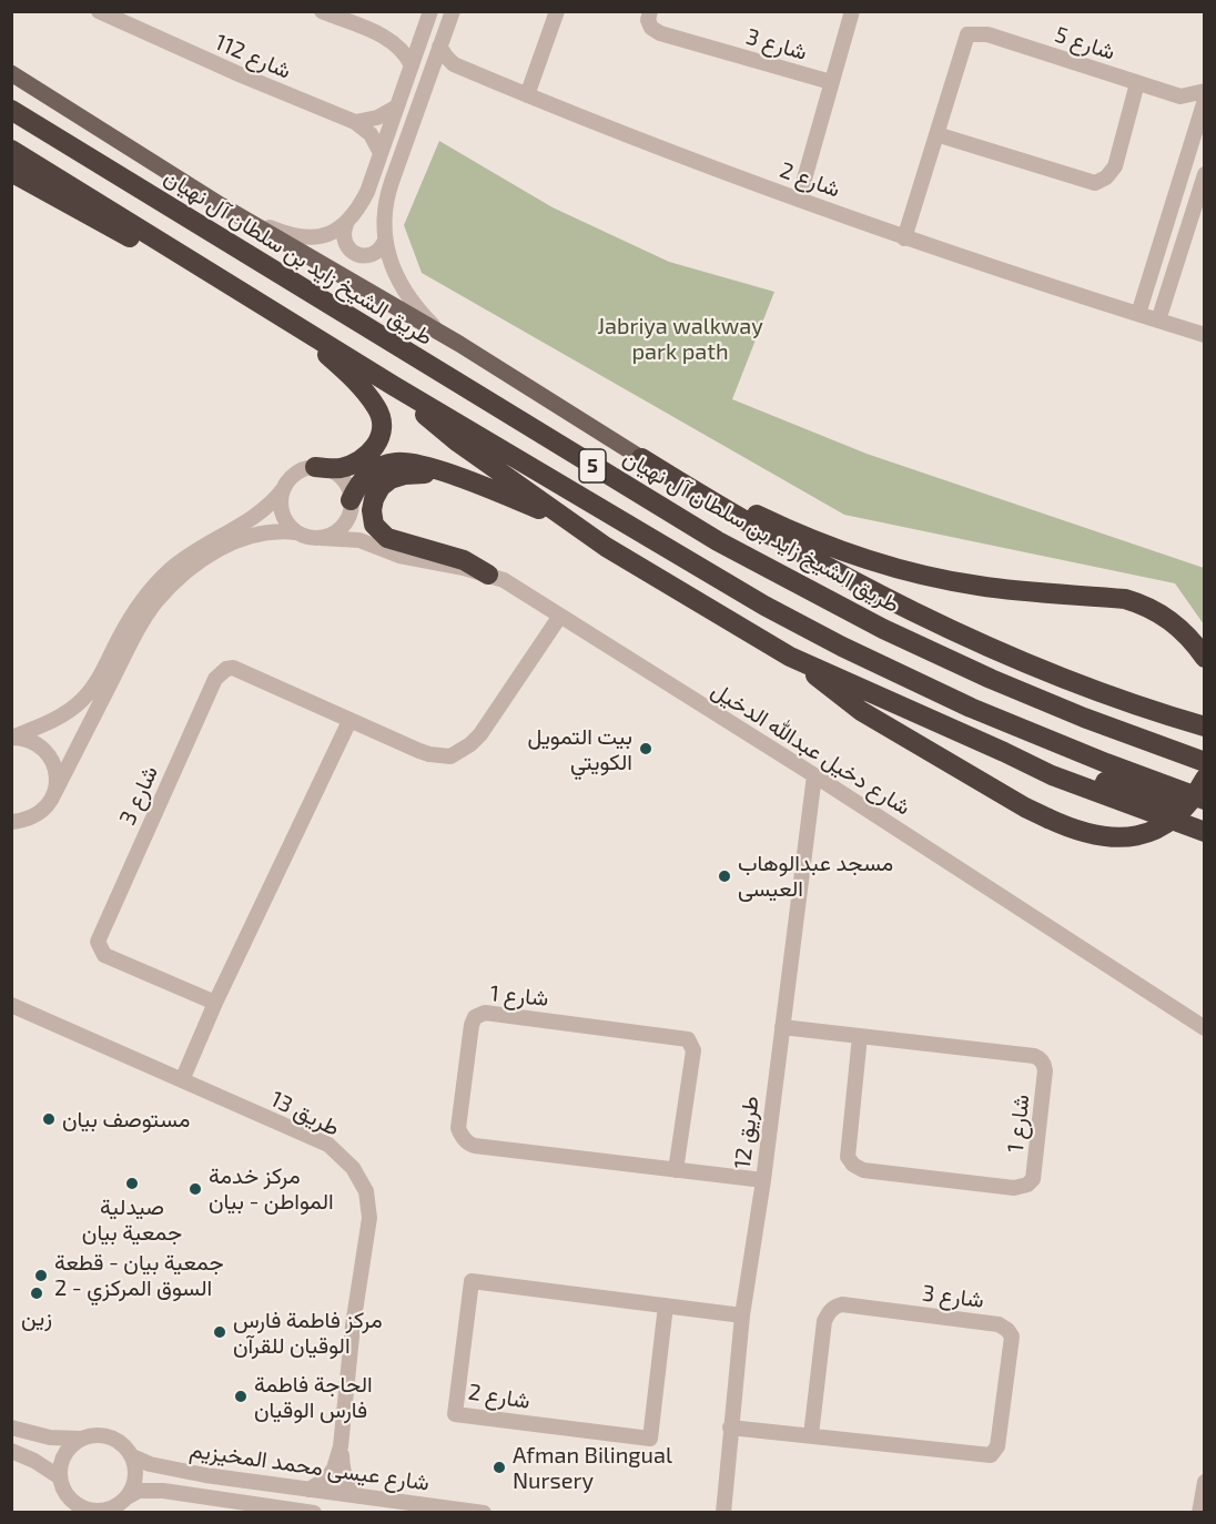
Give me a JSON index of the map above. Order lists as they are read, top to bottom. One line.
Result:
{"streets":{"highway":["طريق الشيخ زايد بن سلطان آل نهيان","5"],"street":["شارع 5","شارع 3","شارع 112","شارع 2","شارع دخيل عبدالله الدخيل","شارع 1","طريق 13","طريق 12","شارع عيسى محمد المخيزيم"]},"crossings":[["شارع 5","شارع 2"],["شارع 3","شارع دخيل عبدالله الدخيل"],["شارع 3","طريق 12"],["شارع 2","طريق 12"],["شارع دخيل عبدالله الدخيل","طريق 12"],["شارع 1","طريق 12"],["طريق 13","شارع عيسى محمد المخيزيم"]],"parks":["Jabriya walkway park path"],"places":["بيت التمويل الكويتي","مسجد عبدالوهاب العيسى","مستوصف بيان","صيدلية جمعية بيان","مركز خدمة المواطن - بيان","جمعية بيان - قطعة 2 - السوق المركزي","زين","مركز فاطمة فارس الوقيان للقرآن","الحاجة فاطمة فارس الوقيان","Afman Bilingual Nursery"]}
